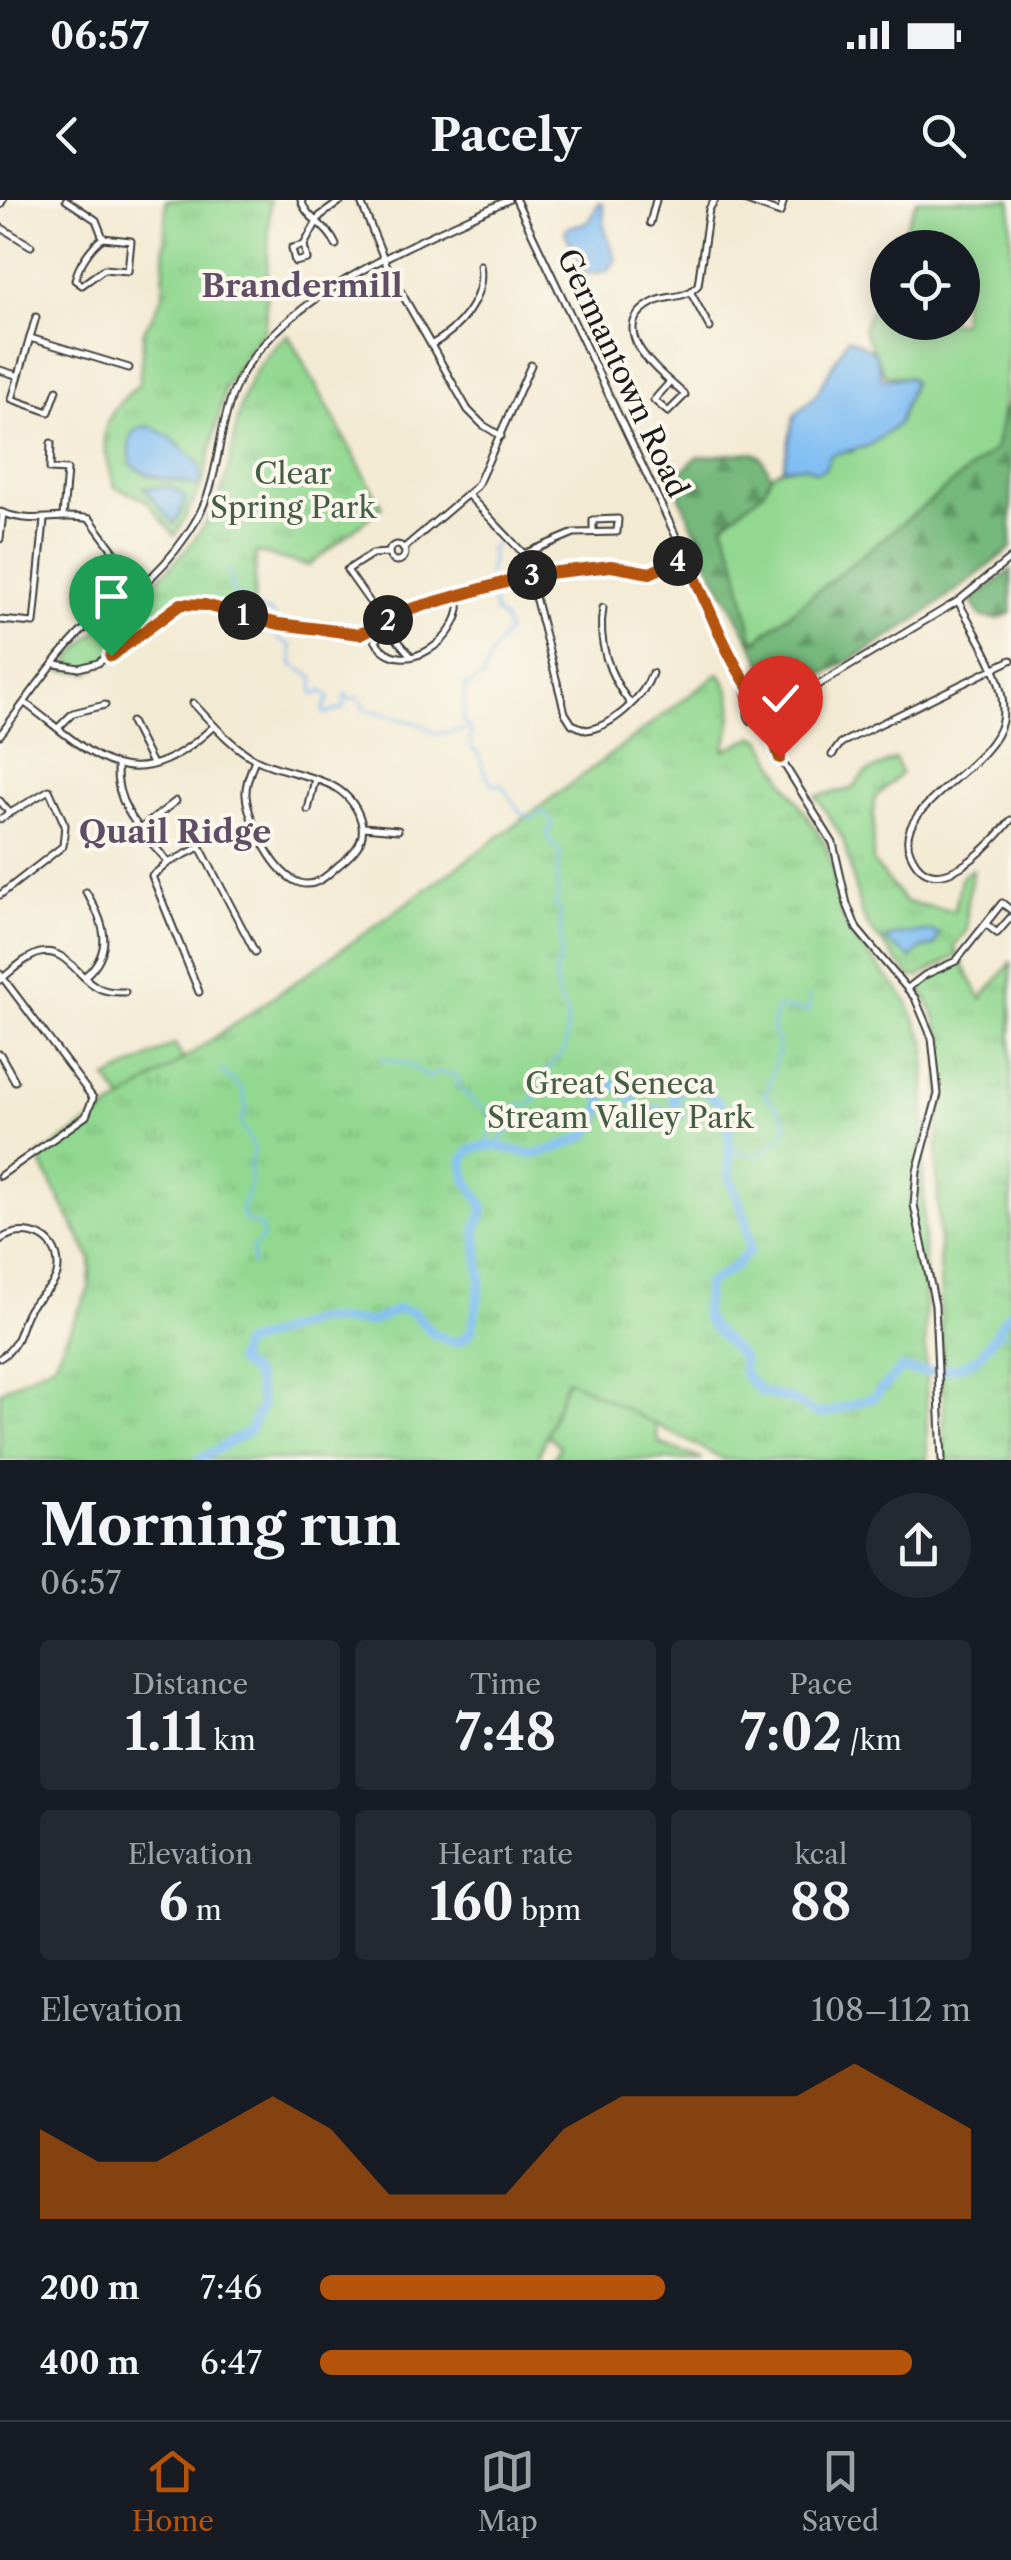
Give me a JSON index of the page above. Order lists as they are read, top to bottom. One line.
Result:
{"streets":{"street":["Germantown Road"]},"districts":["Brandermill","Quail Ridge"],"parks":["Clear Spring Park","Great Seneca Stream Valley Park"],"page":{"status":"06:57","header":"Pacely","pins":["4","3","1","2"],"heading":["Morning run","06:57"],"stats":[["Distance","1.11 km"],["Time","7:48"],["Pace","7:02 /km"],["Elevation","6 m"],["Heart rate","160 bpm"],["kcal","88"]],"chart":["Elevation","108–112 m"],"list":[{"name":"200 m","note":"7:46"},{"name":"400 m","note":"6:47"}],"tabs":["Home","Map","Saved"]}}
